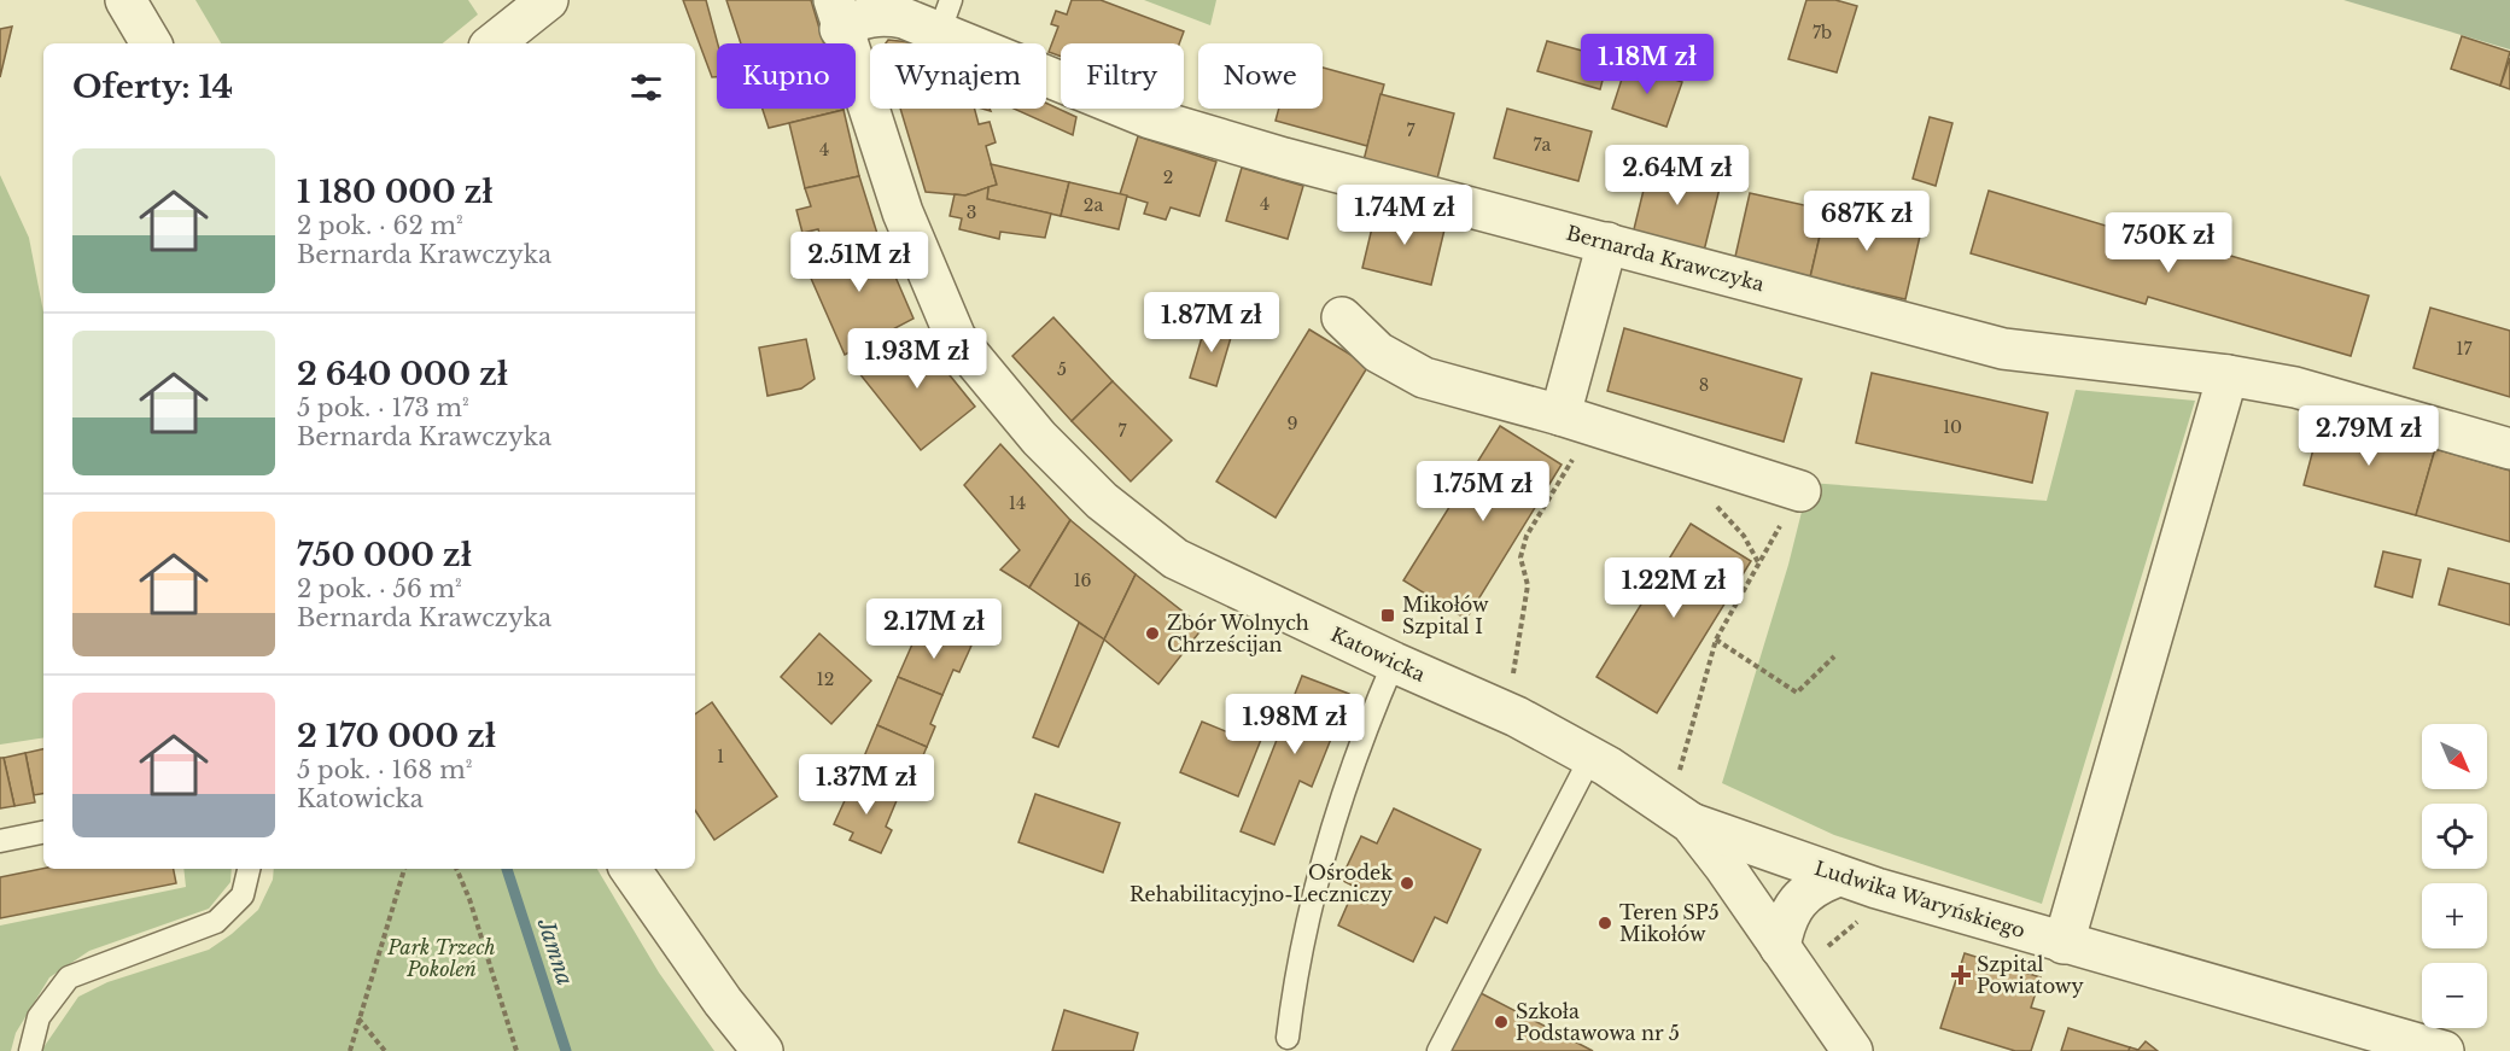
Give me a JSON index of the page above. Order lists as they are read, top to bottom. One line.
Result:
{"streets":{"street":["Bernarda Krawczyka","Katowicka","Ludwika Waryńskiego"]},"crossings":[["Bernarda Krawczyka","Katowicka"],["Katowicka","Ludwika Waryńskiego"]],"water":["Jamna"],"parks":["Park Trzech Pokoleń"],"places":{"transit":["Mikołów Szpital I"],"other":["Zbór Wolnych Chrześcijan","Ośrodek Rehabilitacyjno-Leczniczy","Teren SP5 Mikołów","Szkoła Podstawowa nr 5"],"health":["Szpital Powiatowy"]},"house_numbers":["7b","7","7a","4","2","4","2a","3","17","5","8","9","10","7","14","16","12","1"],"north":"bottom right","page":{"price":["1.18M zł","2.64M zł","1.74M zł","687K zł","750K zł","2.51M zł","1.87M zł","1.93M zł","2.79M zł","1.75M zł","1.22M zł","2.17M zł","1.98M zł","1.37M zł"],"chip":["Kupno","Wynajem","Filtry","Nowe"],"heading":"Oferty: 14","list":[{"name":"1 180 000 zł","note":"2 pok. · 62 m² · Bernarda Krawczyka"},{"name":"2 640 000 zł","note":"5 pok. · 173 m² · Bernarda Krawczyka"},{"name":"750 000 zł","note":"2 pok. · 56 m² · Bernarda Krawczyka"},{"name":"2 170 000 zł","note":"5 pok. · 168 m² · Katowicka"}],"map_buttons":["+","−"]}}
